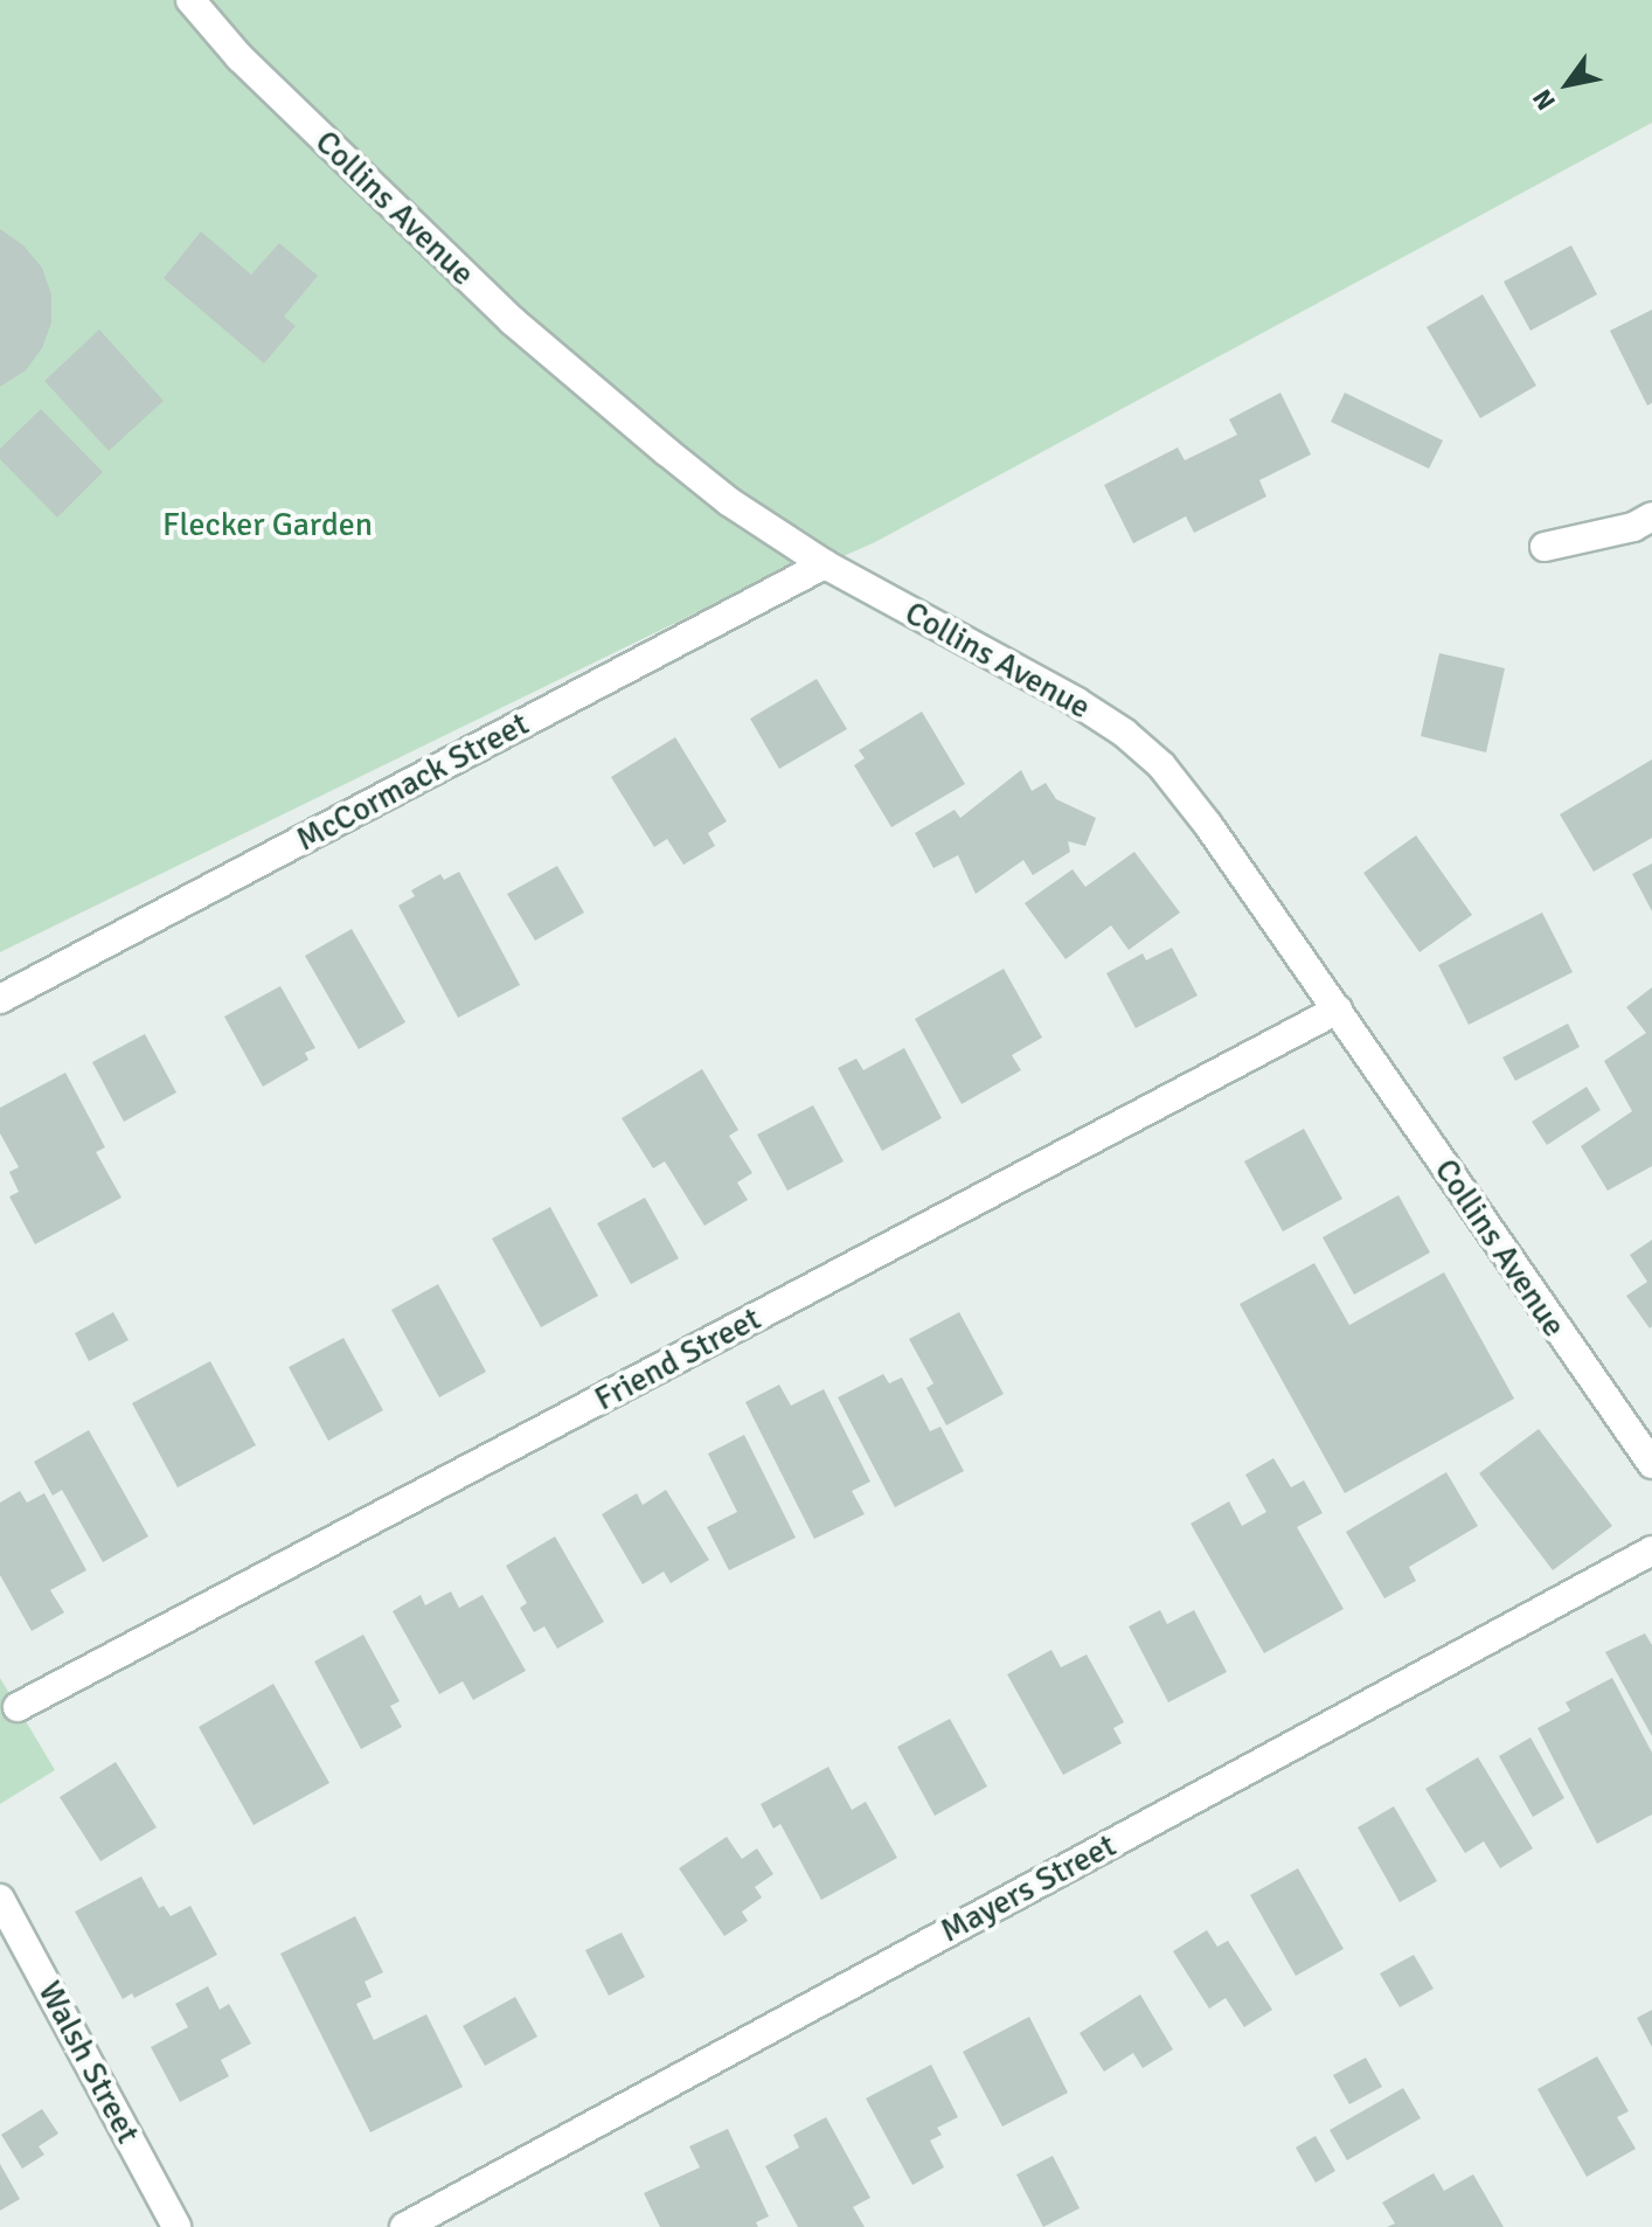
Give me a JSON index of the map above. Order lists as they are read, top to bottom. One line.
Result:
{"streets":{"street":["Collins Avenue","McCormack Street","Friend Street","Mayers Street","Walsh Street"]},"crossings":[["Collins Avenue","McCormack Street"],["Collins Avenue","Friend Street"]],"parks":["Flecker Garden"],"north":"bottom left"}
